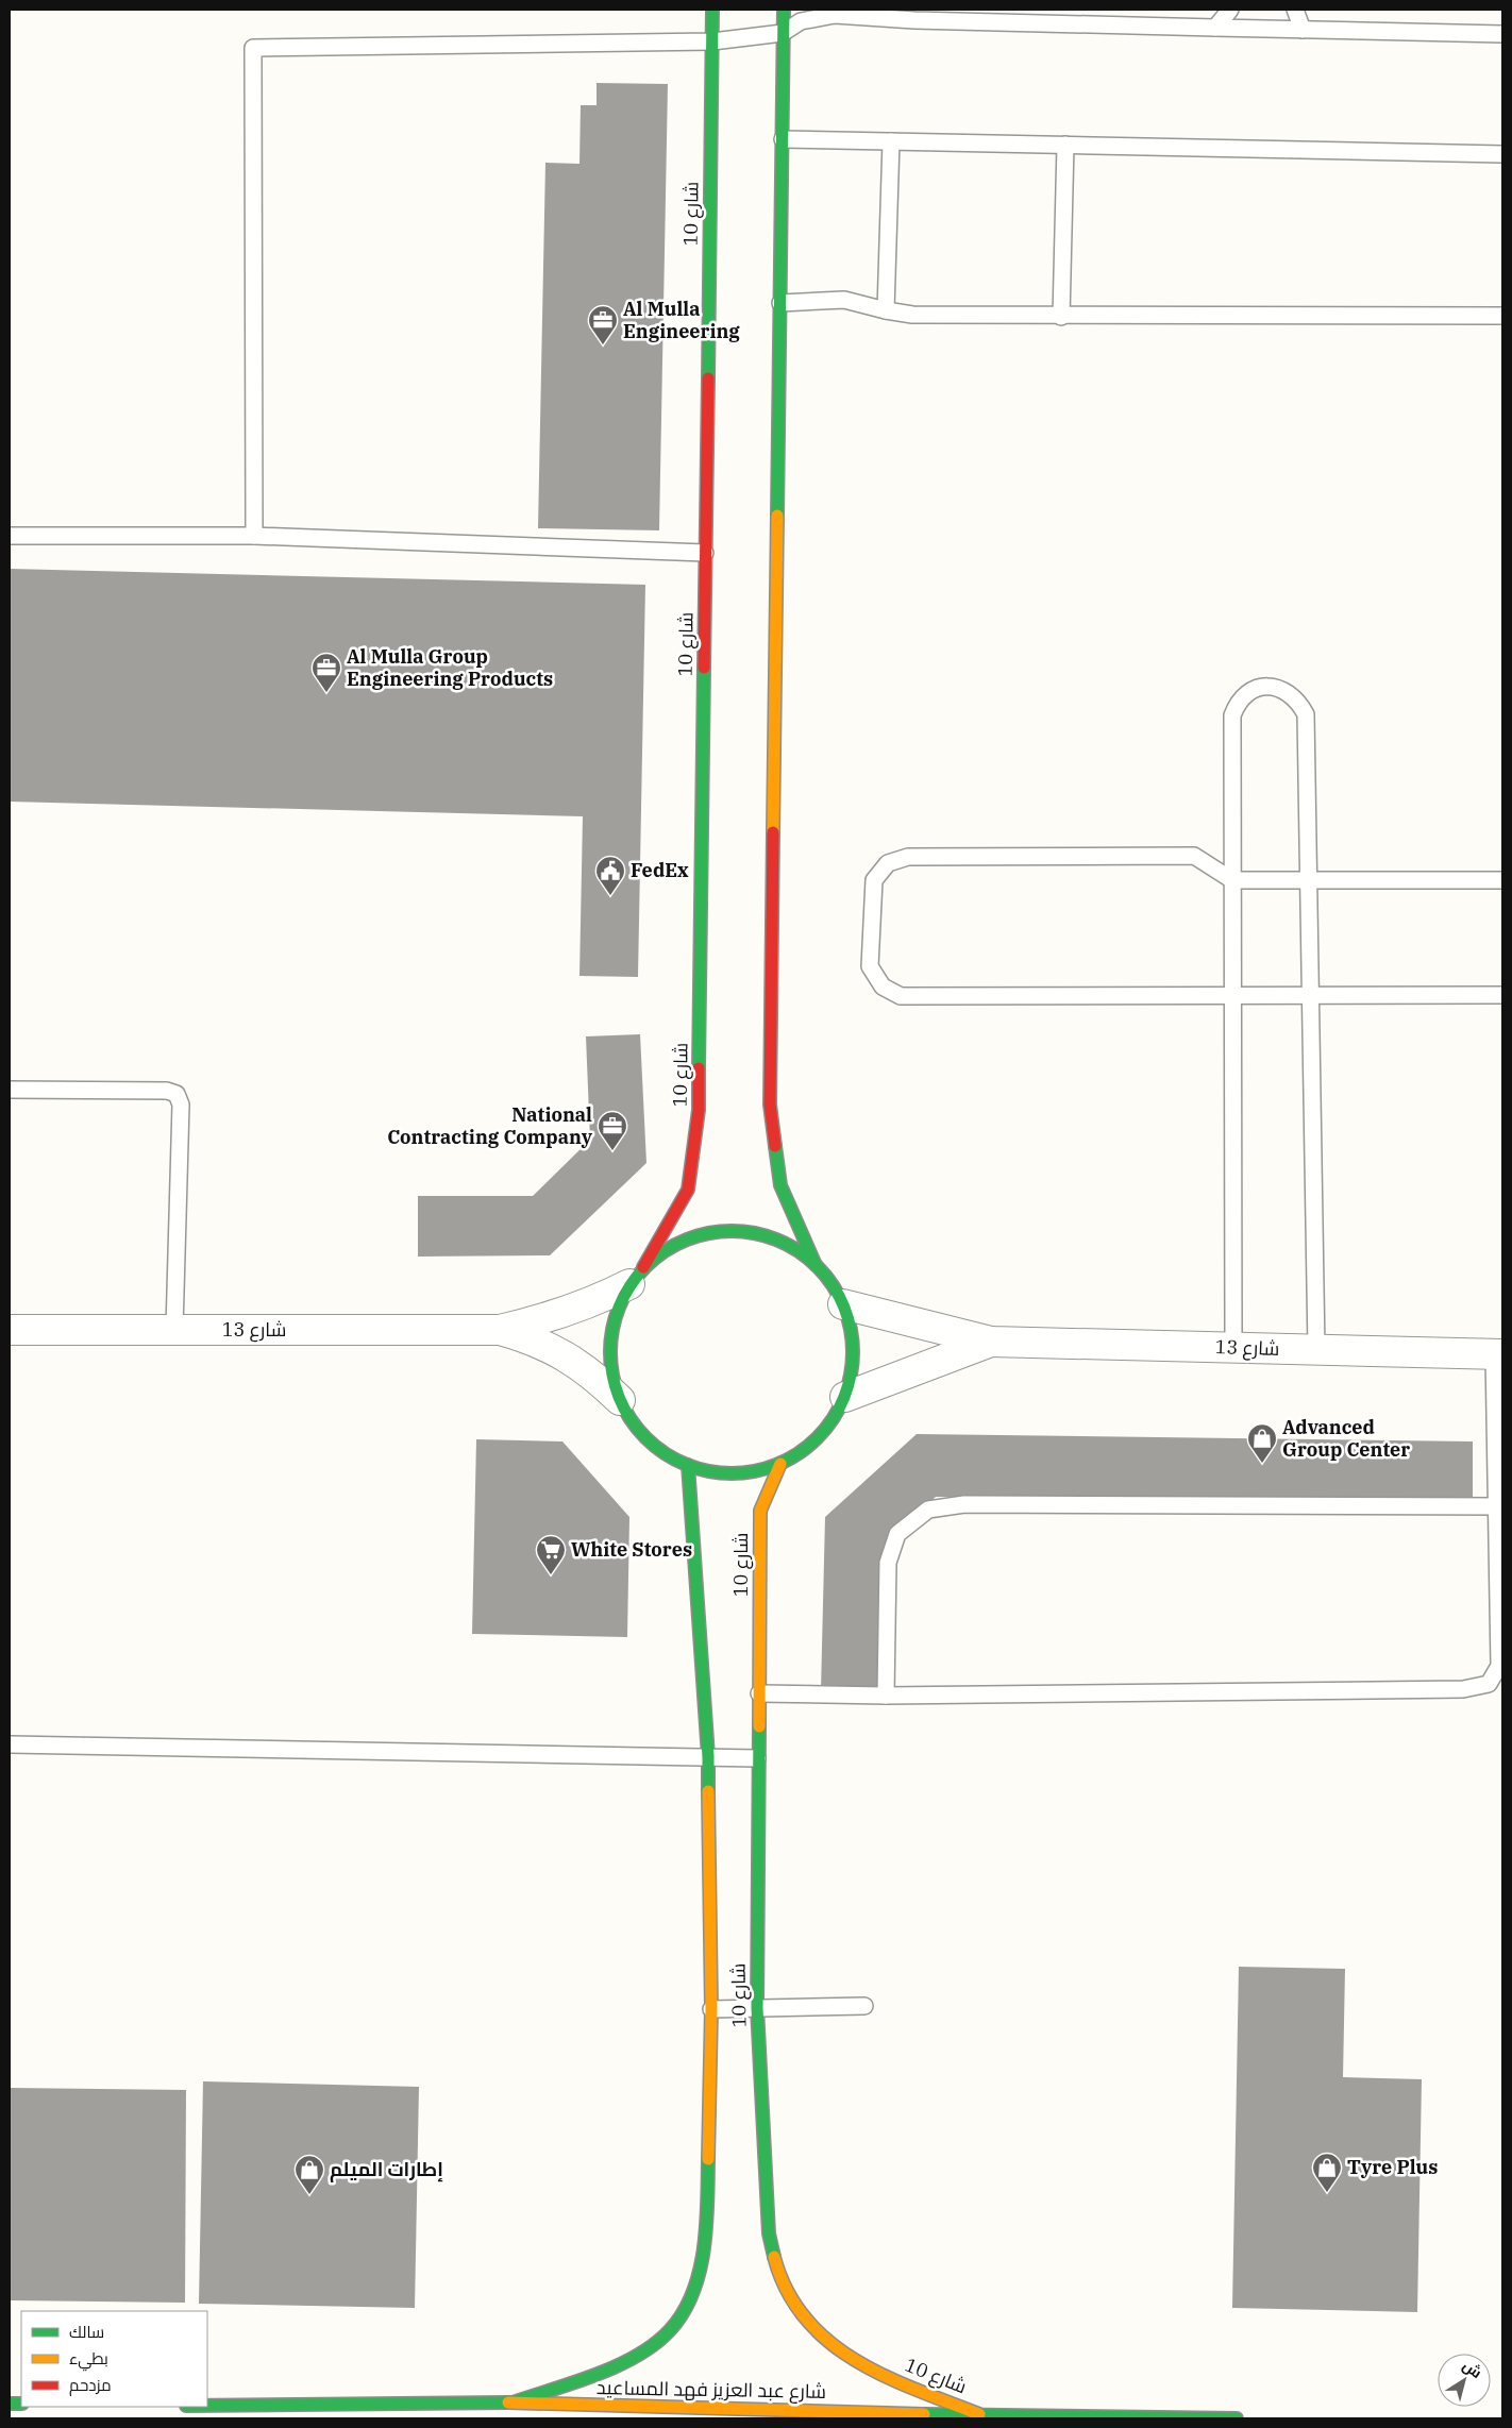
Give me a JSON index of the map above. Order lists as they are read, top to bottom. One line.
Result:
{"streets":{"street":["شارع 10","شارع 13","شارع عبد العزيز فهد المساعيد"]},"crossings":[["شارع 10","شارع 13"],["شارع 10","شارع عبد العزيز فهد المساعيد"]],"places":{"office":["Al Mulla Engineering","Al Mulla Group Engineering Products","National Contracting Company"],"public building":["FedEx"],"shop":["Advanced Group Center","Tyre Plus","إطارات الميلم"],"supermarket":["White Stores"]},"legend":["سالك","بطيء","مزدحم"],"north":"top right"}
